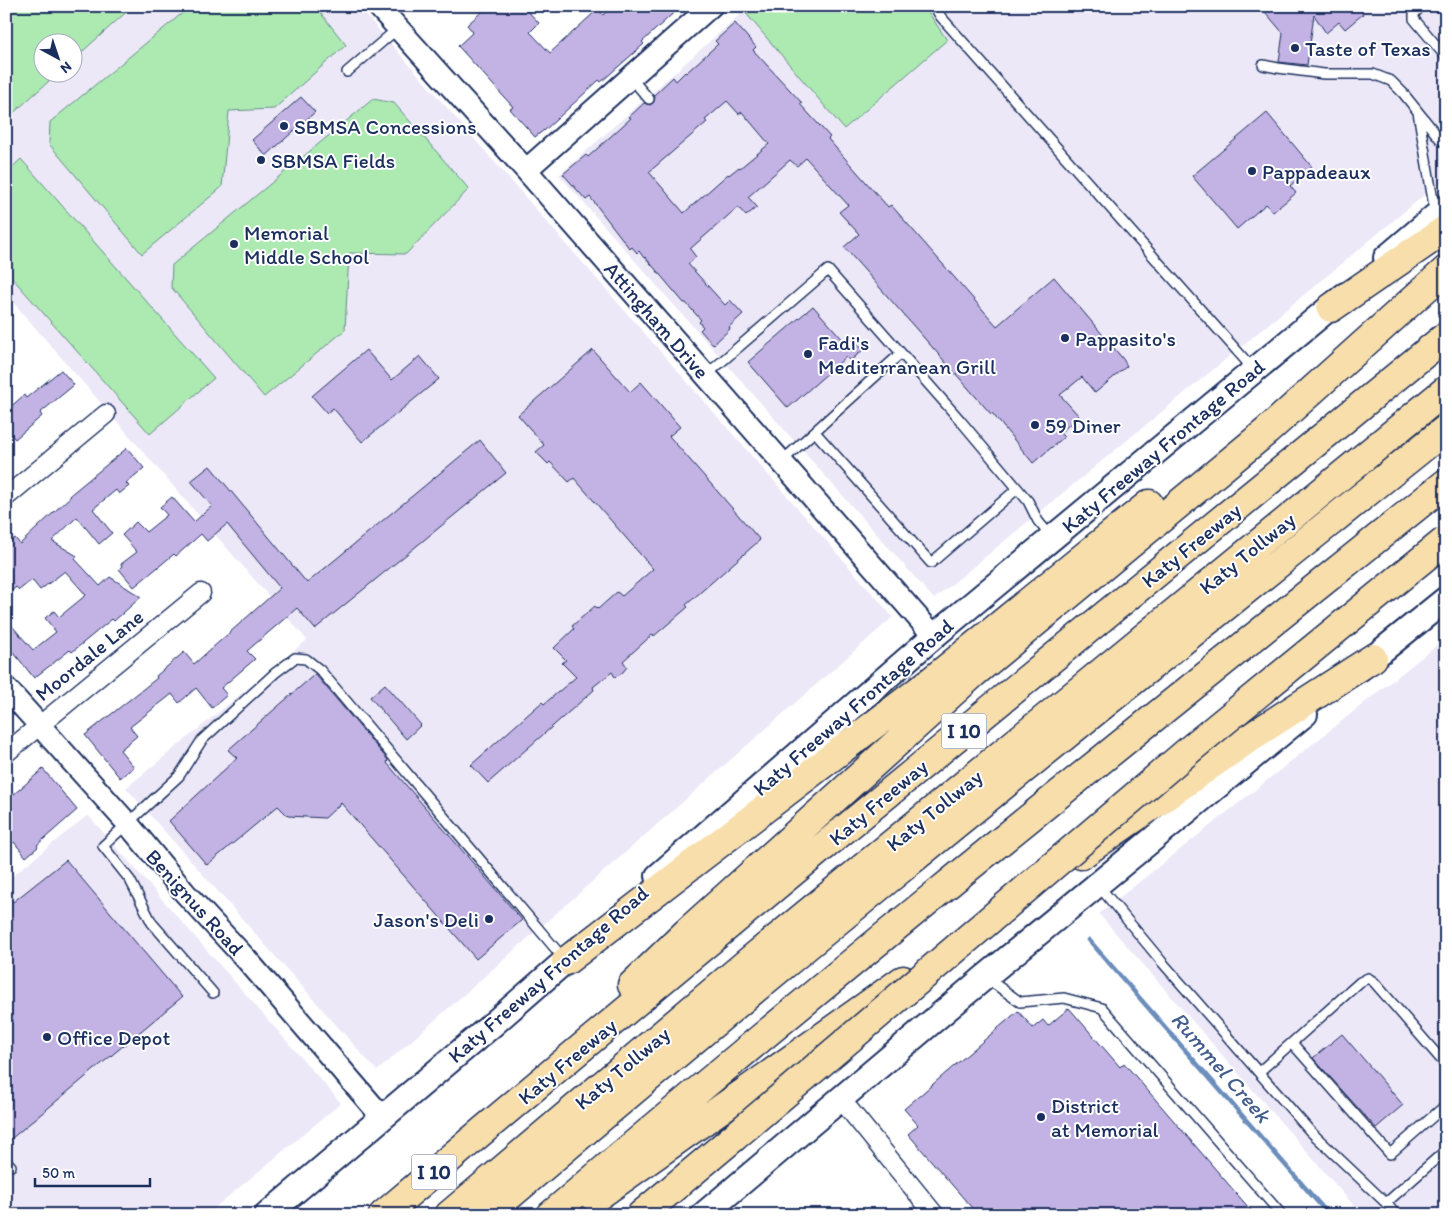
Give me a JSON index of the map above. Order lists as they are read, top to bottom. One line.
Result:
{"streets":{"highway":["Katy Freeway","Katy Tollway","I 10"],"main road":["Katy Freeway Frontage Road"],"street":["Attingham Drive","Moordale Lane","Benignus Road"]},"crossings":[["Attingham Drive","Katy Freeway Frontage Road"],["Katy Freeway Frontage Road","Benignus Road"],["Moordale Lane","Benignus Road"]],"water":["Rummel Creek"],"places":["Taste of Texas","SBMSA Concessions","SBMSA Fields","Pappadeaux","Memorial Middle School","Pappasito's","Fadi's Mediterranean Grill","59 Diner","Jason's Deli","Office Depot","District at Memorial"],"scale_bar":"50 m","north":"bottom right"}
